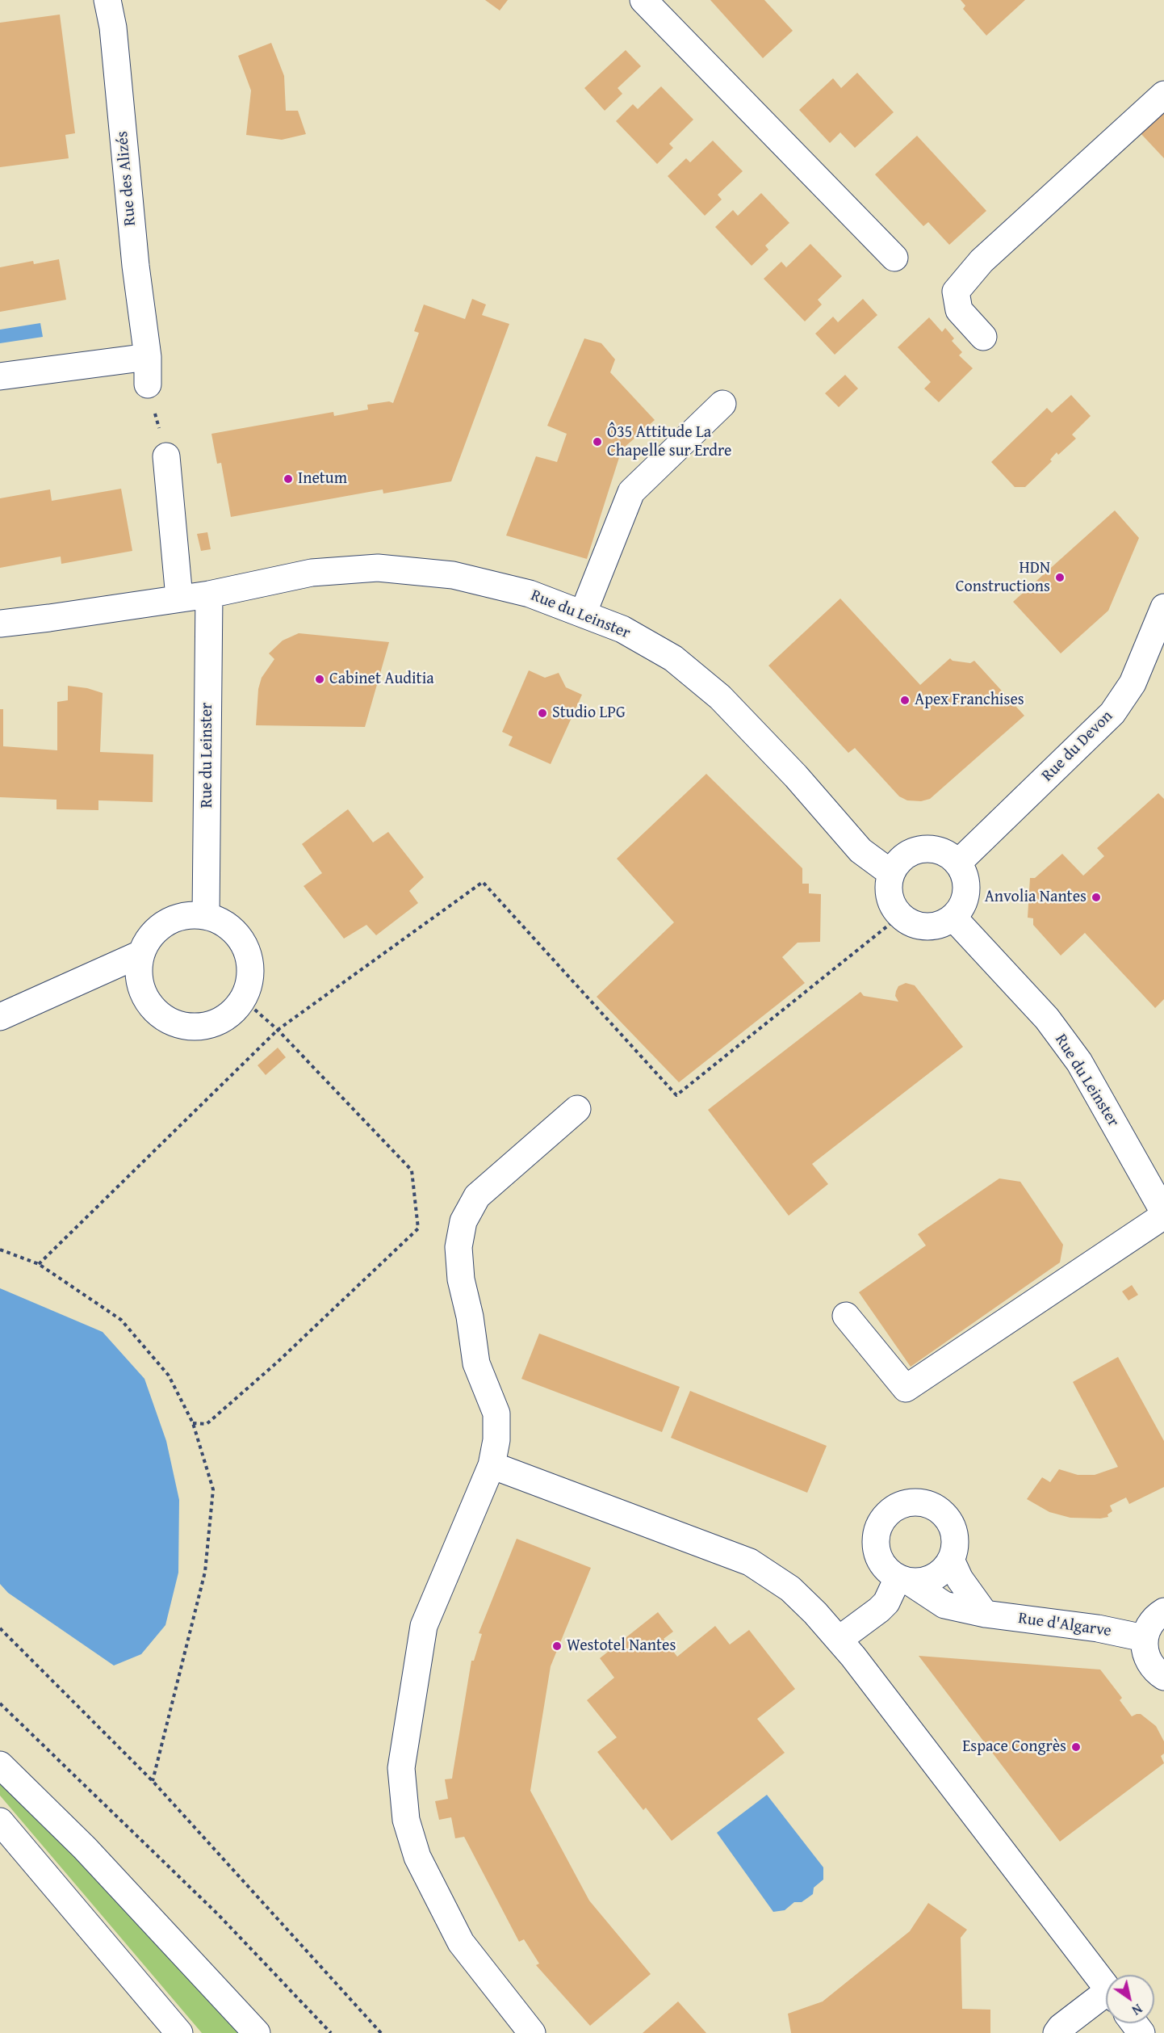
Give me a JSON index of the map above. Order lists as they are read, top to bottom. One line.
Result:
{"streets":{"street":["Rue des Alizés","Rue du Leinster","Rue du Devon","Rue d'Algarve"]},"crossings":[["Rue du Leinster","Rue du Devon"]],"places":["Ô35 Attitude La Chapelle sur Erdre","Inetum","HDN Constructions","Cabinet Auditia","Apex Franchises","Studio LPG","Anvolia Nantes","Westotel Nantes","Espace Congrès"],"north":"bottom right"}
